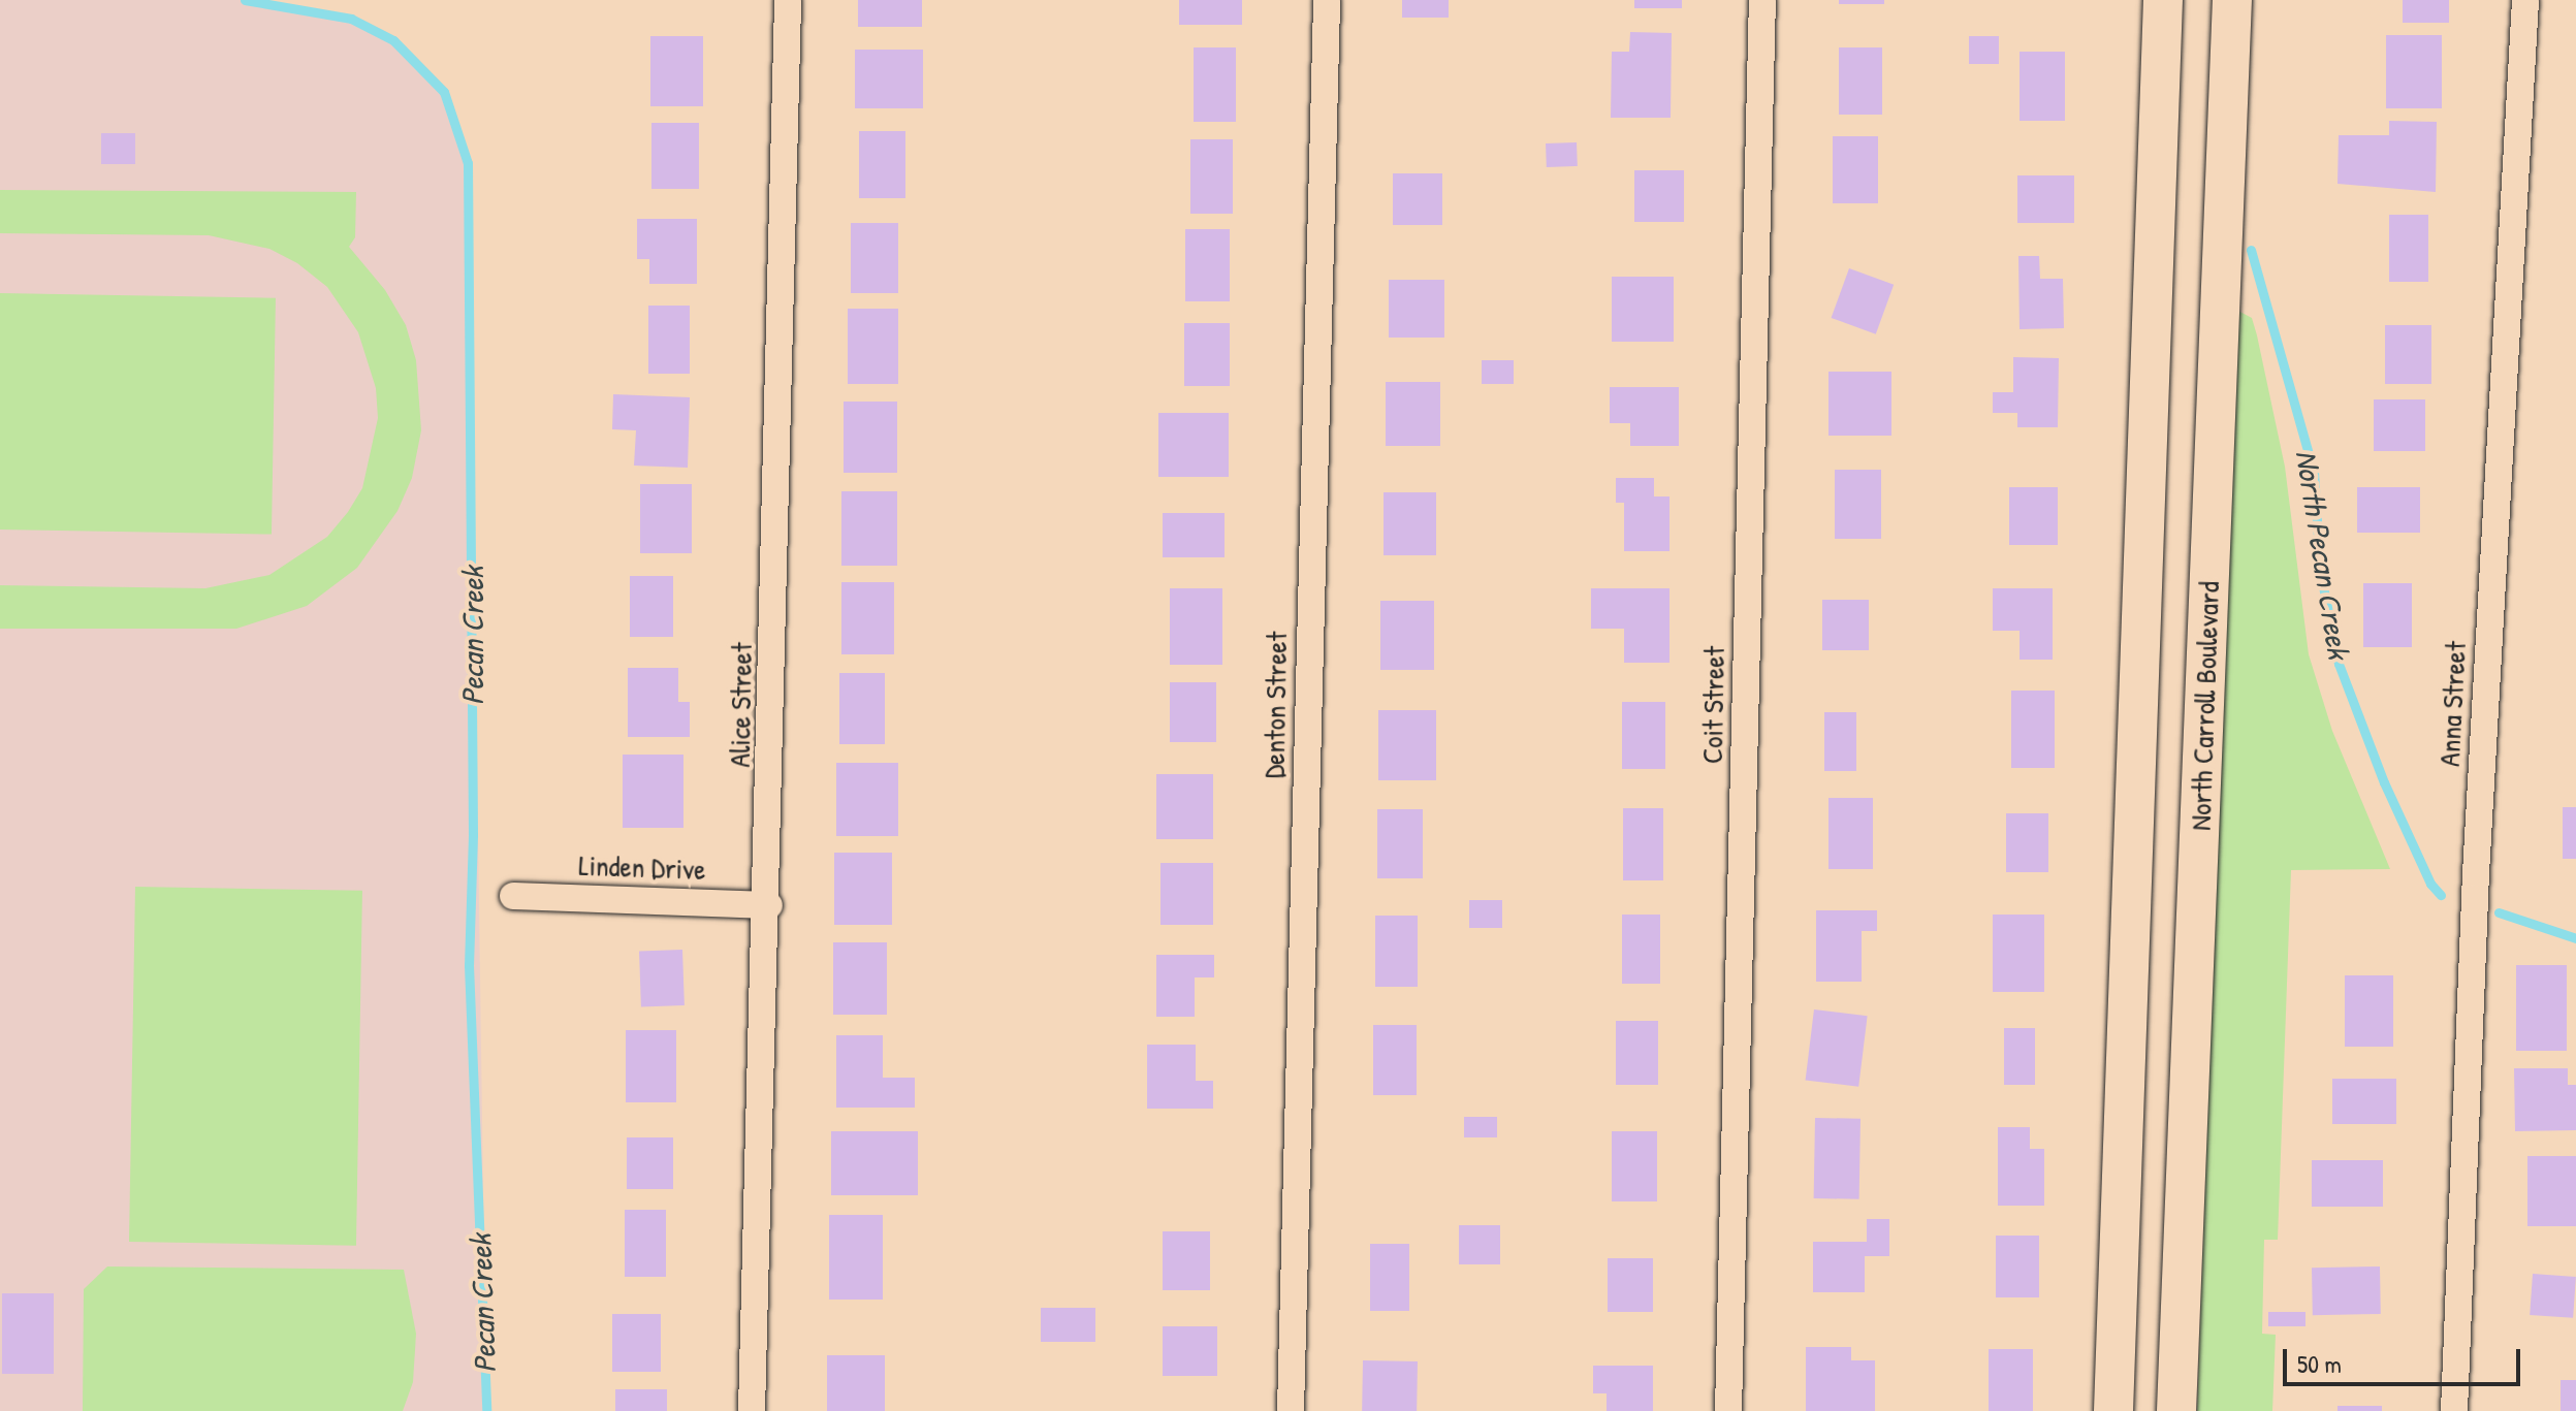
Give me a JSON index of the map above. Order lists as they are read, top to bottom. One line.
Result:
{"streets":{"main road":["North Carroll Boulevard"],"street":["Anna Street","Alice Street","Denton Street","Coit Street","Linden Drive"]},"crossings":[["Alice Street","Linden Drive"]],"water":["North Pecan Creek","Pecan Creek"],"scale_bar":"50 m"}
